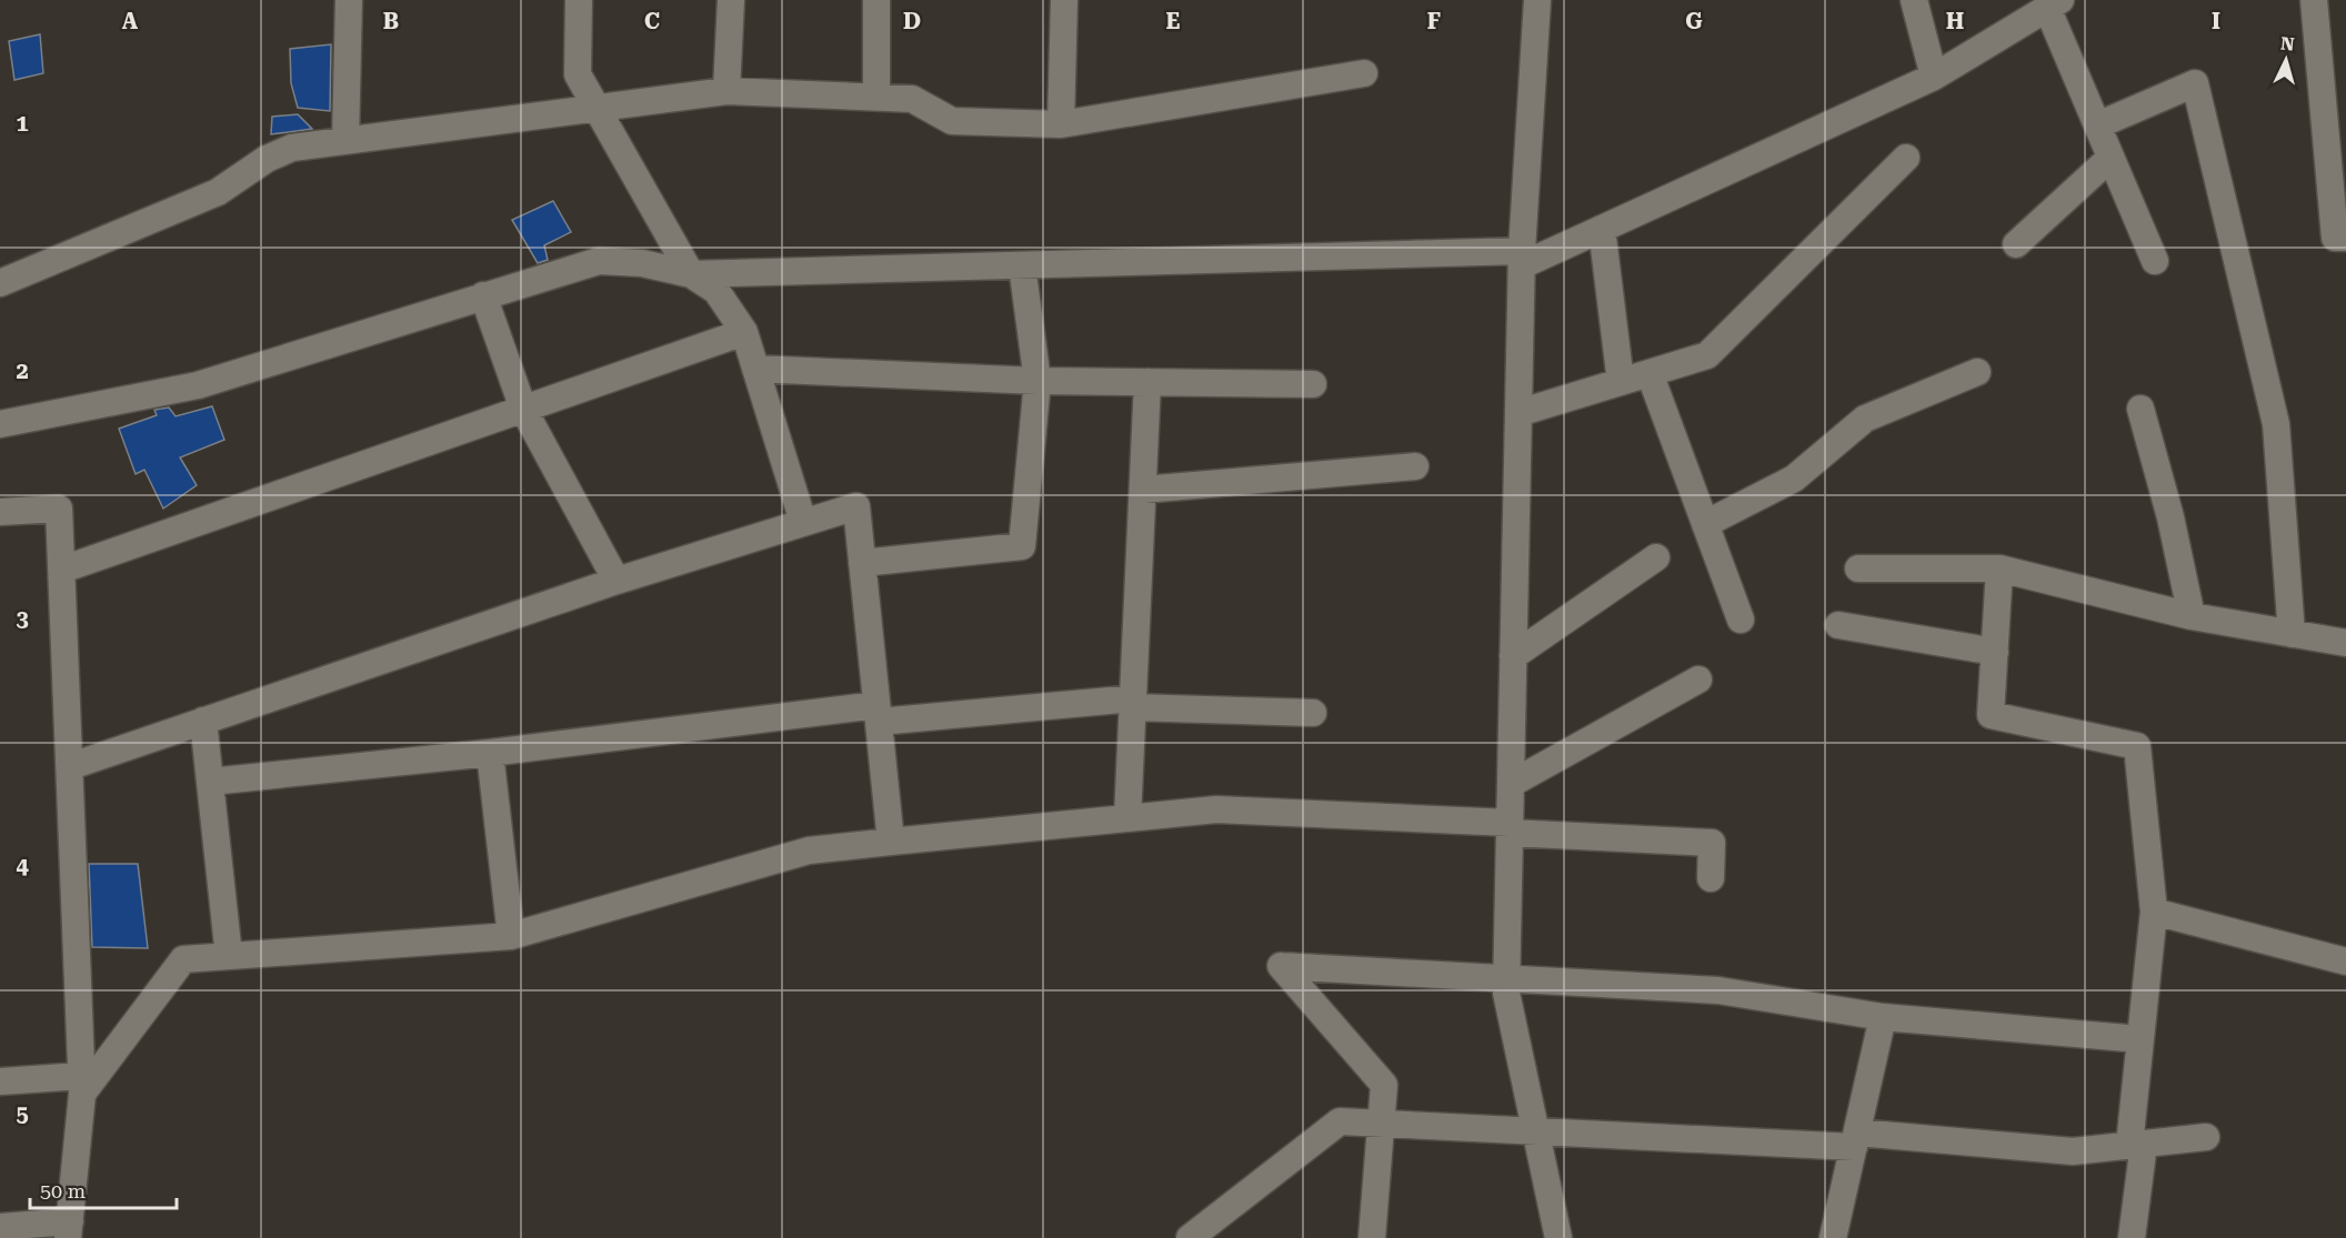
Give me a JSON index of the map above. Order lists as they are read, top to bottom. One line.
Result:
{"scale_bar":"50 m","north":"top","grid":{"columns":["A","B","C","D","E","F","G","H","I"],"rows":["1","2","3","4","5"]}}
